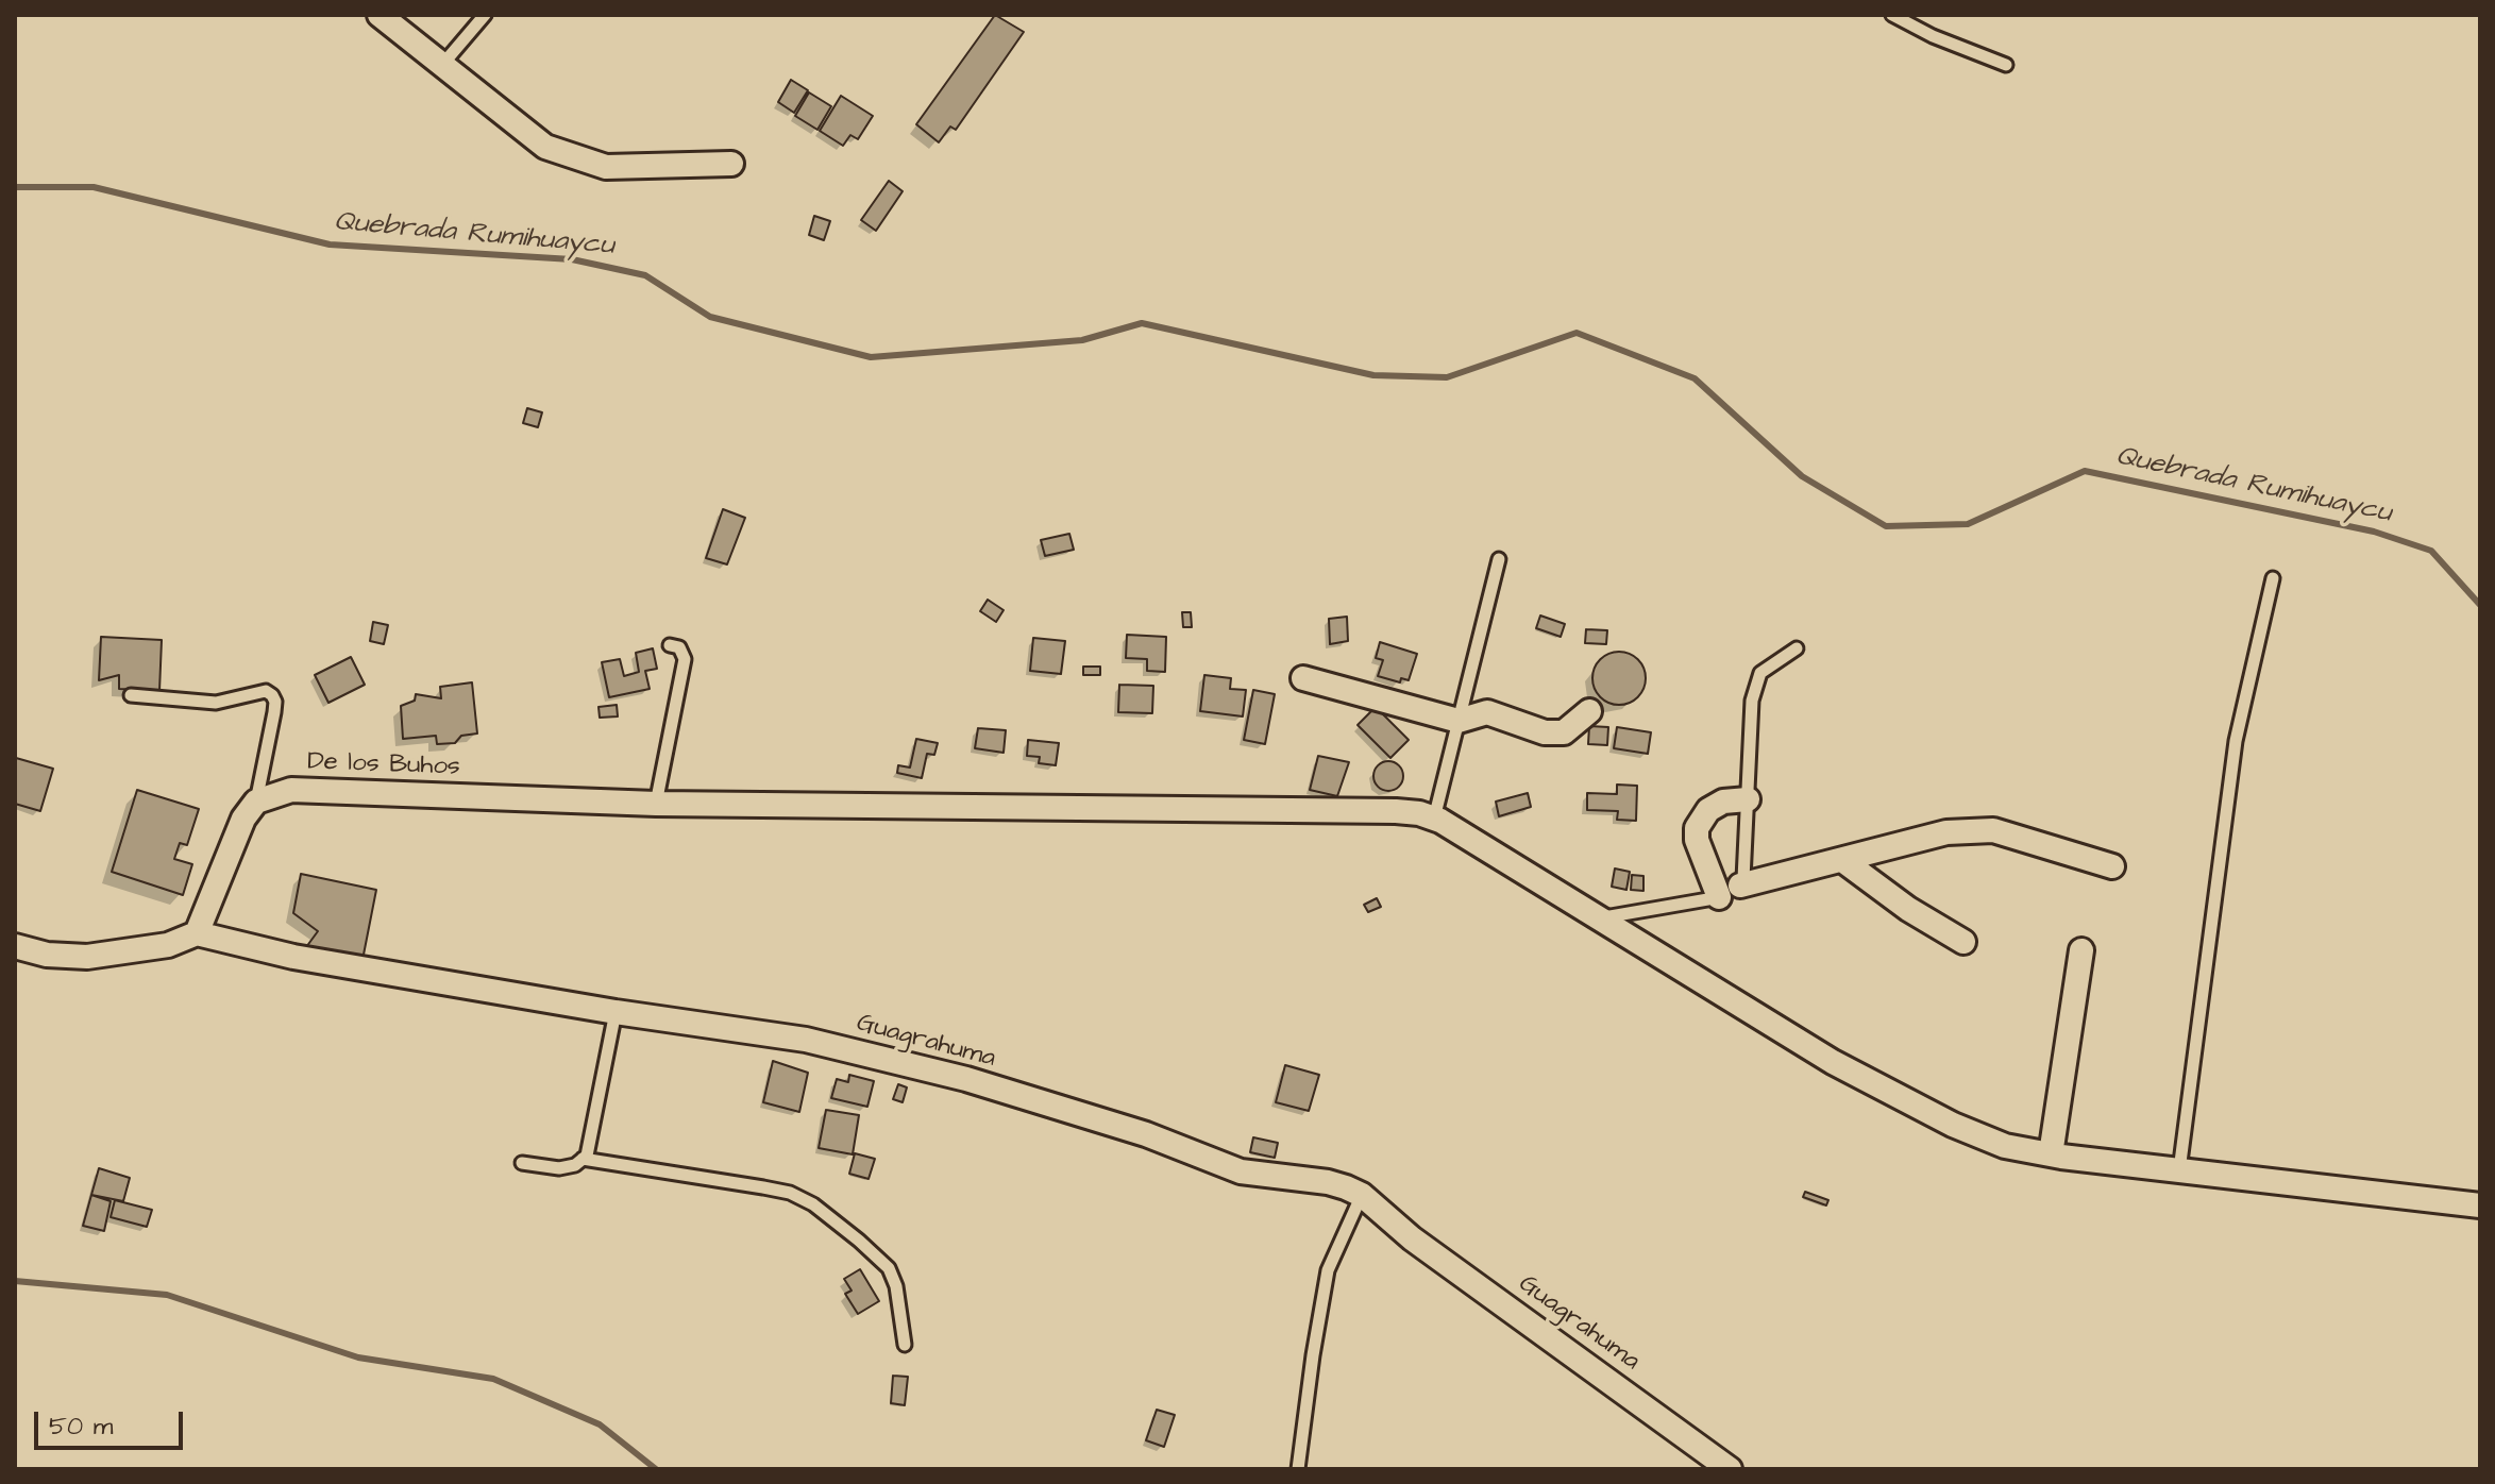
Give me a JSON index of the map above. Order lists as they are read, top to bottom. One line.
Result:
{"streets":{"street":["De los Buhos","Guagrahuma"]},"water":["Quebrada Rumihuaycu"],"scale_bar":"50 m"}
